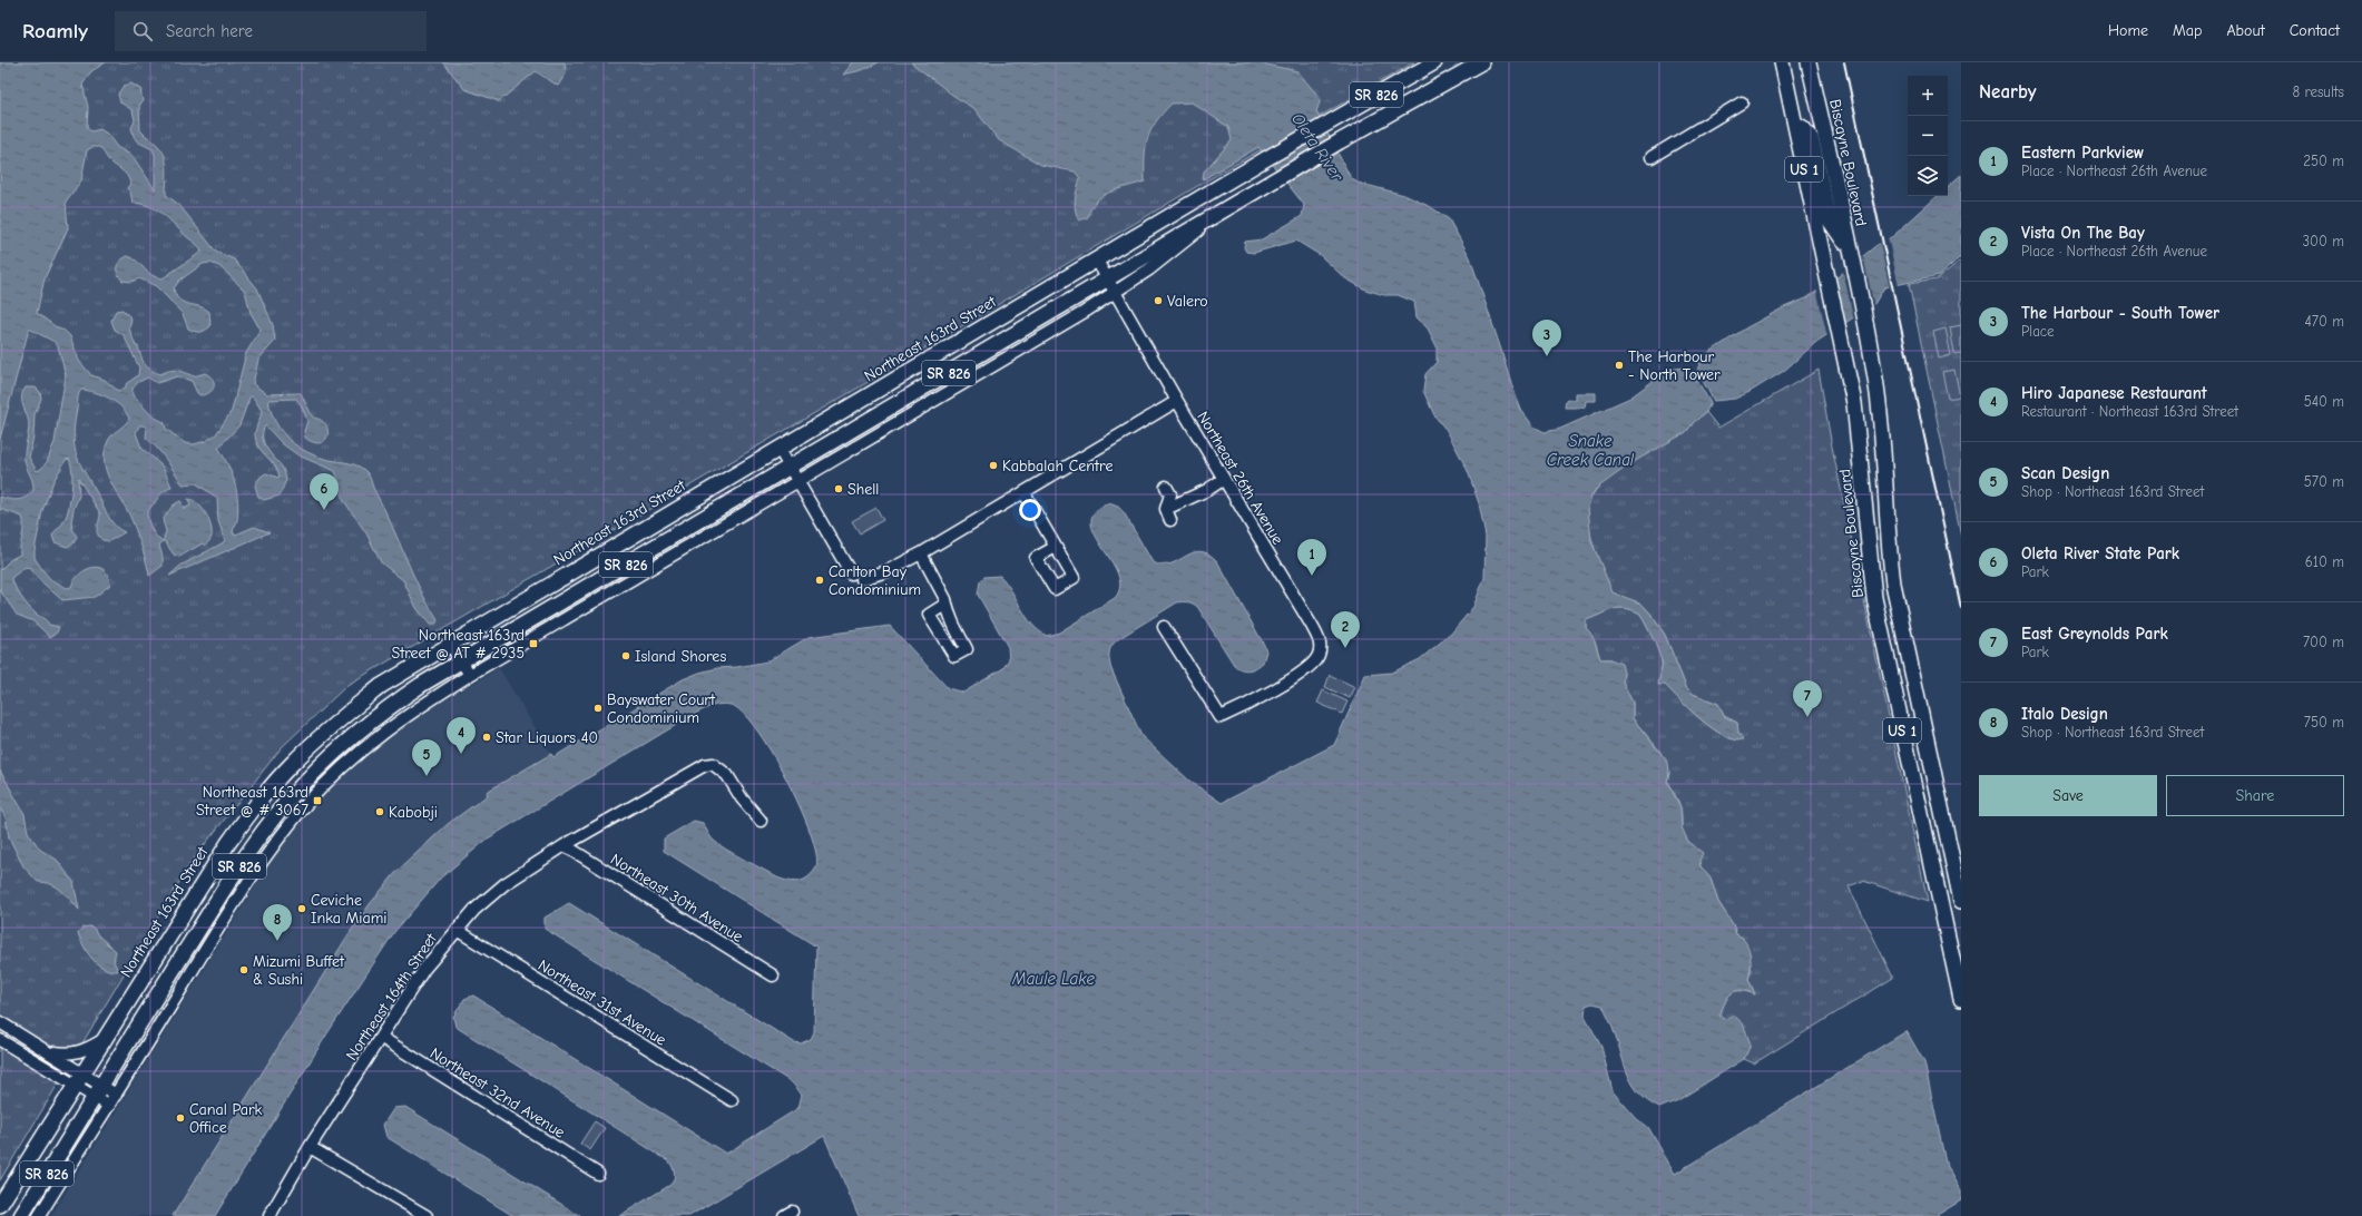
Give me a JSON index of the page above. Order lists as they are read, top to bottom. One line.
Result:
{"streets":{"main road":["SR 826","Biscayne Boulevard","US 1","Northeast 163rd Street"],"street":["Northeast 26th Avenue","Northeast 30th Avenue","Northeast 164th Street","Northeast 31st Avenue","Northeast 32nd Avenue"]},"crossings":[["SR 826","Northeast 26th Avenue"],["Northeast 163rd Street","Northeast 26th Avenue"],["Northeast 30th Avenue","Northeast 164th Street"],["Northeast 164th Street","Northeast 31st Avenue"],["Northeast 164th Street","Northeast 32nd Avenue"]],"water":["Oleta River","Snake Creek Canal","Maule Lake"],"places":{"other":["Valero","The Harbour - North Tower","Kabbalah Centre","Shell","Carlton Bay Condominium","Island Shores","Bayswater Court Condominium","Star Liquors 40","Kabobji","Ceviche Inka Miami","Mizumi Buffet & Sushi","Canal Park Office"],"transit":["Northeast 163rd Street @ AT # 2935","Northeast 163rd Street @ # 3067"]},"page":{"header":"Roamly","search":"Search here","nav":["Home","Map","About","Contact"],"heading":["Nearby","8 results"],"map_buttons":["+","−"],"list":[{"mark":"1","name":"Eastern Parkview","note":"Place · Northeast 26th Avenue","value":"250 m"},{"mark":"2","name":"Vista On The Bay","note":"Place · Northeast 26th Avenue","value":"300 m"},{"mark":"3","name":"The Harbour - South Tower","note":"Place","value":"470 m"},{"mark":"4","name":"Hiro Japanese Restaurant","note":"Restaurant · Northeast 163rd Street","value":"540 m"},{"mark":"5","name":"Scan Design","note":"Shop · Northeast 163rd Street","value":"570 m"},{"mark":"6","name":"Oleta River State Park","note":"Park","value":"610 m"},{"mark":"7","name":"East Greynolds Park","note":"Park","value":"700 m"},{"mark":"8","name":"Italo Design","note":"Shop · Northeast 163rd Street","value":"750 m"}],"pins":["3","6","1","2","7","4","5","8"],"buttons":["Save","Share"]}}
